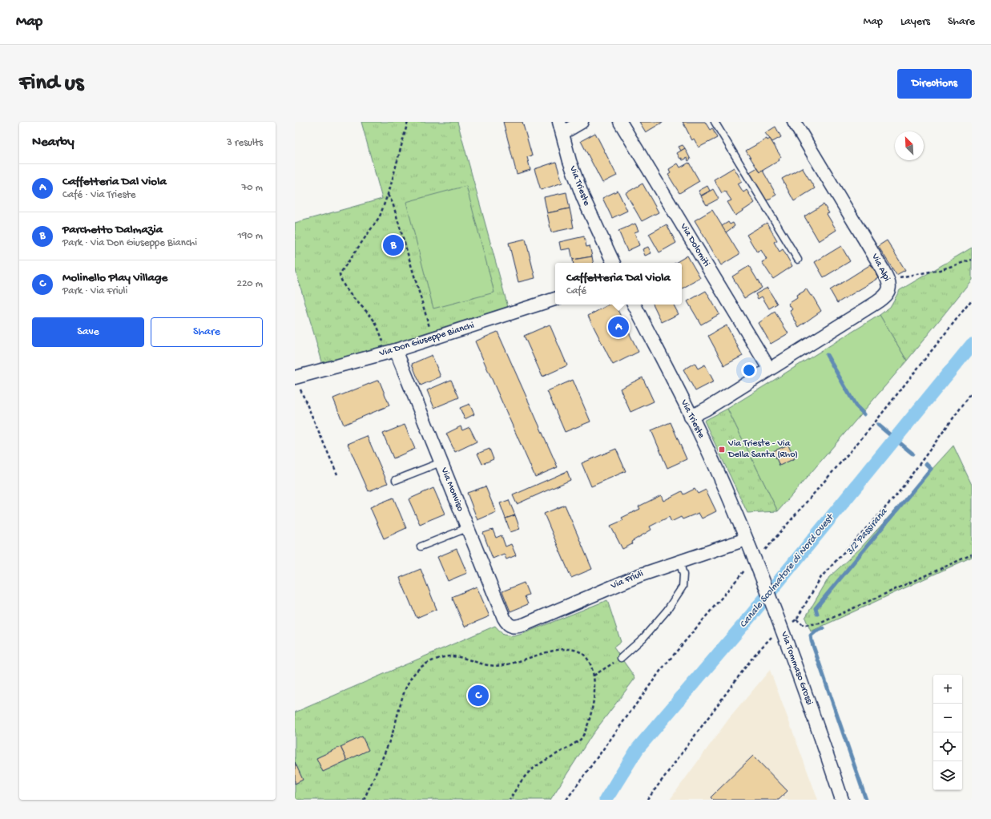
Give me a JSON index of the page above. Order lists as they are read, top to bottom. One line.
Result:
{"streets":{"street":["Via Trieste","Via Dolomiti","Via Alpi","Via Don Giuseppe Bianchi","Via Monviso","Via Friuli","Via Tommaso Grossi"]},"crossings":[["Via Trieste","Via Alpi"],["Via Trieste","Via Friuli"],["Via Trieste","Via Tommaso Grossi"],["Via Dolomiti","Via Alpi"],["Via Don Giuseppe Bianchi","Via Monviso"],["Via Monviso","Via Friuli"],["Via Friuli","Via Tommaso Grossi"]],"water":["3/2 Passirana","Canale Scolmatore di Nord Ovest"],"places":{"transit":["Via Trieste - Via Della Santa (Rho)"]},"north":"top left","page":{"header":"Map","nav":["Map","Layers","Share"],"buttons":["Directions",["Save","Share"]],"title":"Find us","heading":["Nearby","3 results"],"list":[{"mark":"A","name":"Caffetteria Dal Viola","note":"Café · Via Trieste","value":"70 m"},{"mark":"B","name":"Parchetto Dalmazia","note":"Park · Via Don Giuseppe Bianchi","value":"190 m"},{"mark":"C","name":"Molinello Play Village","note":"Park · Via Friuli","value":"220 m"}],"pins":["B","A","C"],"popup":["Caffetteria Dal Viola","Café"],"map_buttons":["+","−"]}}
